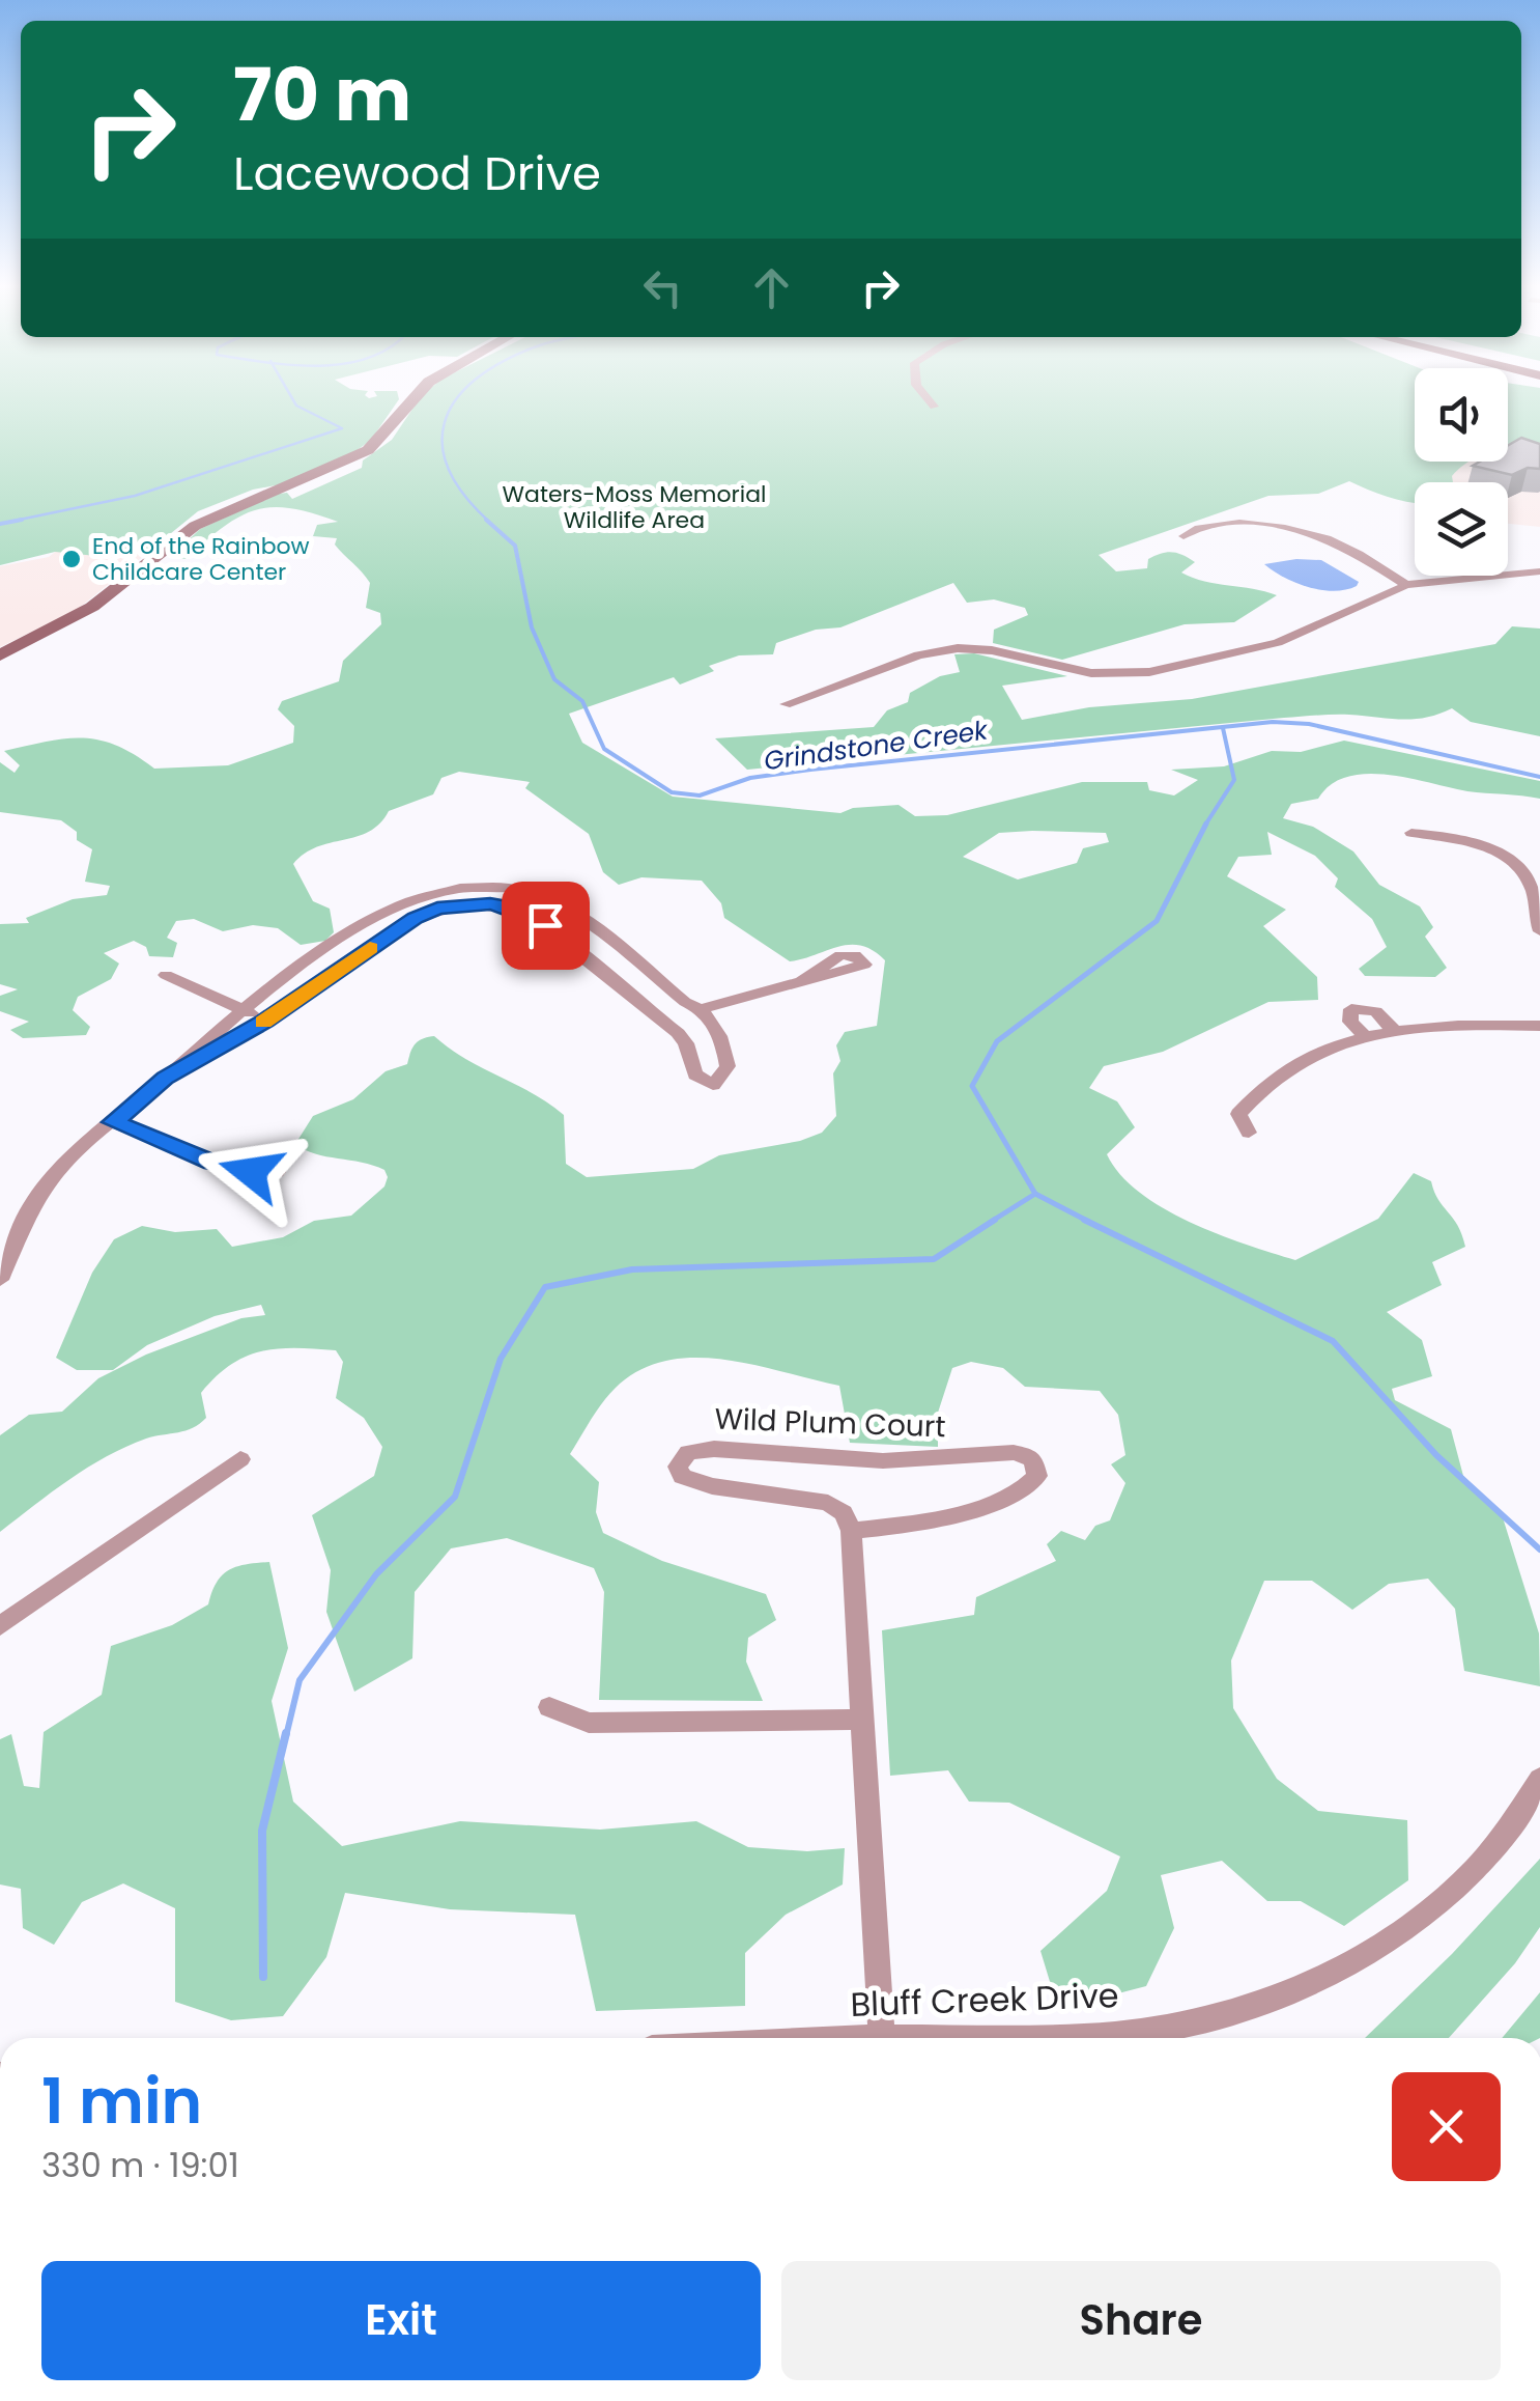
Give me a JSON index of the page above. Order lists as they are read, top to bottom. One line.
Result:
{"streets":{"street":["Wild Plum Court","Bluff Creek Drive"]},"water":["Grindstone Creek"],"parks":["Waters-Moss Memorial Wildlife Area"],"places":["End of the Rainbow Childcare Center"],"page":{"turn":["70 m","Lacewood Drive"],"heading":["1 min","330 m · 19:01"],"buttons":["Exit","Share"]}}
